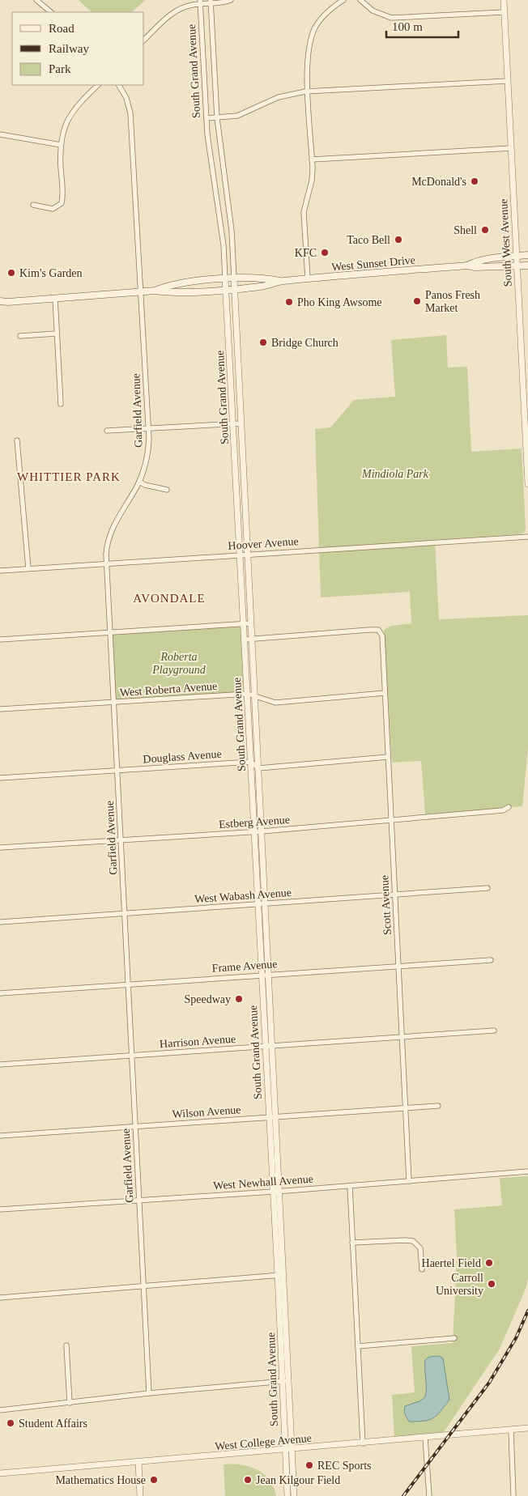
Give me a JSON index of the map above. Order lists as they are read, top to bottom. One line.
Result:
{"streets":{"main road":["West Sunset Drive"],"street":["South Grand Avenue","South West Avenue","Garfield Avenue","Hoover Avenue","West Roberta Avenue","Douglass Avenue","Estberg Avenue","West Wabash Avenue","Scott Avenue","Frame Avenue","Harrison Avenue","Wilson Avenue","West Newhall Avenue","West College Avenue"]},"crossings":[["South Grand Avenue","West Sunset Drive"],["South Grand Avenue","Hoover Avenue"],["South Grand Avenue","West Roberta Avenue"],["South Grand Avenue","Douglass Avenue"],["South Grand Avenue","Estberg Avenue"],["South Grand Avenue","West Wabash Avenue"],["South Grand Avenue","Scott Avenue"],["South Grand Avenue","Frame Avenue"],["South Grand Avenue","Harrison Avenue"],["South Grand Avenue","Wilson Avenue"],["South Grand Avenue","West Newhall Avenue"],["South Grand Avenue","West College Avenue"],["South West Avenue","West Sunset Drive"],["West Sunset Drive","Garfield Avenue"],["Garfield Avenue","Hoover Avenue"],["Garfield Avenue","West Roberta Avenue"],["Garfield Avenue","Douglass Avenue"],["Garfield Avenue","Estberg Avenue"],["Garfield Avenue","West Wabash Avenue"],["Garfield Avenue","Frame Avenue"],["Garfield Avenue","Harrison Avenue"],["Garfield Avenue","Wilson Avenue"],["Garfield Avenue","West Newhall Avenue"],["West Roberta Avenue","Scott Avenue"],["Estberg Avenue","Scott Avenue"],["West Wabash Avenue","Scott Avenue"],["Scott Avenue","Frame Avenue"],["Scott Avenue","Harrison Avenue"],["Scott Avenue","Wilson Avenue"],["Scott Avenue","West Newhall Avenue"]],"districts":["WHITTIER PARK","AVONDALE"],"parks":["Mindiola Park","Roberta Playground"],"places":["McDonald's","Shell","Taco Bell","KFC","Kim's Garden","Panos Fresh Market","Pho King Awsome","Bridge Church","Speedway","Haertel Field","Carroll University","Student Affairs","REC Sports","Mathematics House","Jean Kilgour Field"],"legend":["Road","Railway","Park"],"scale_bar":"100 m"}
